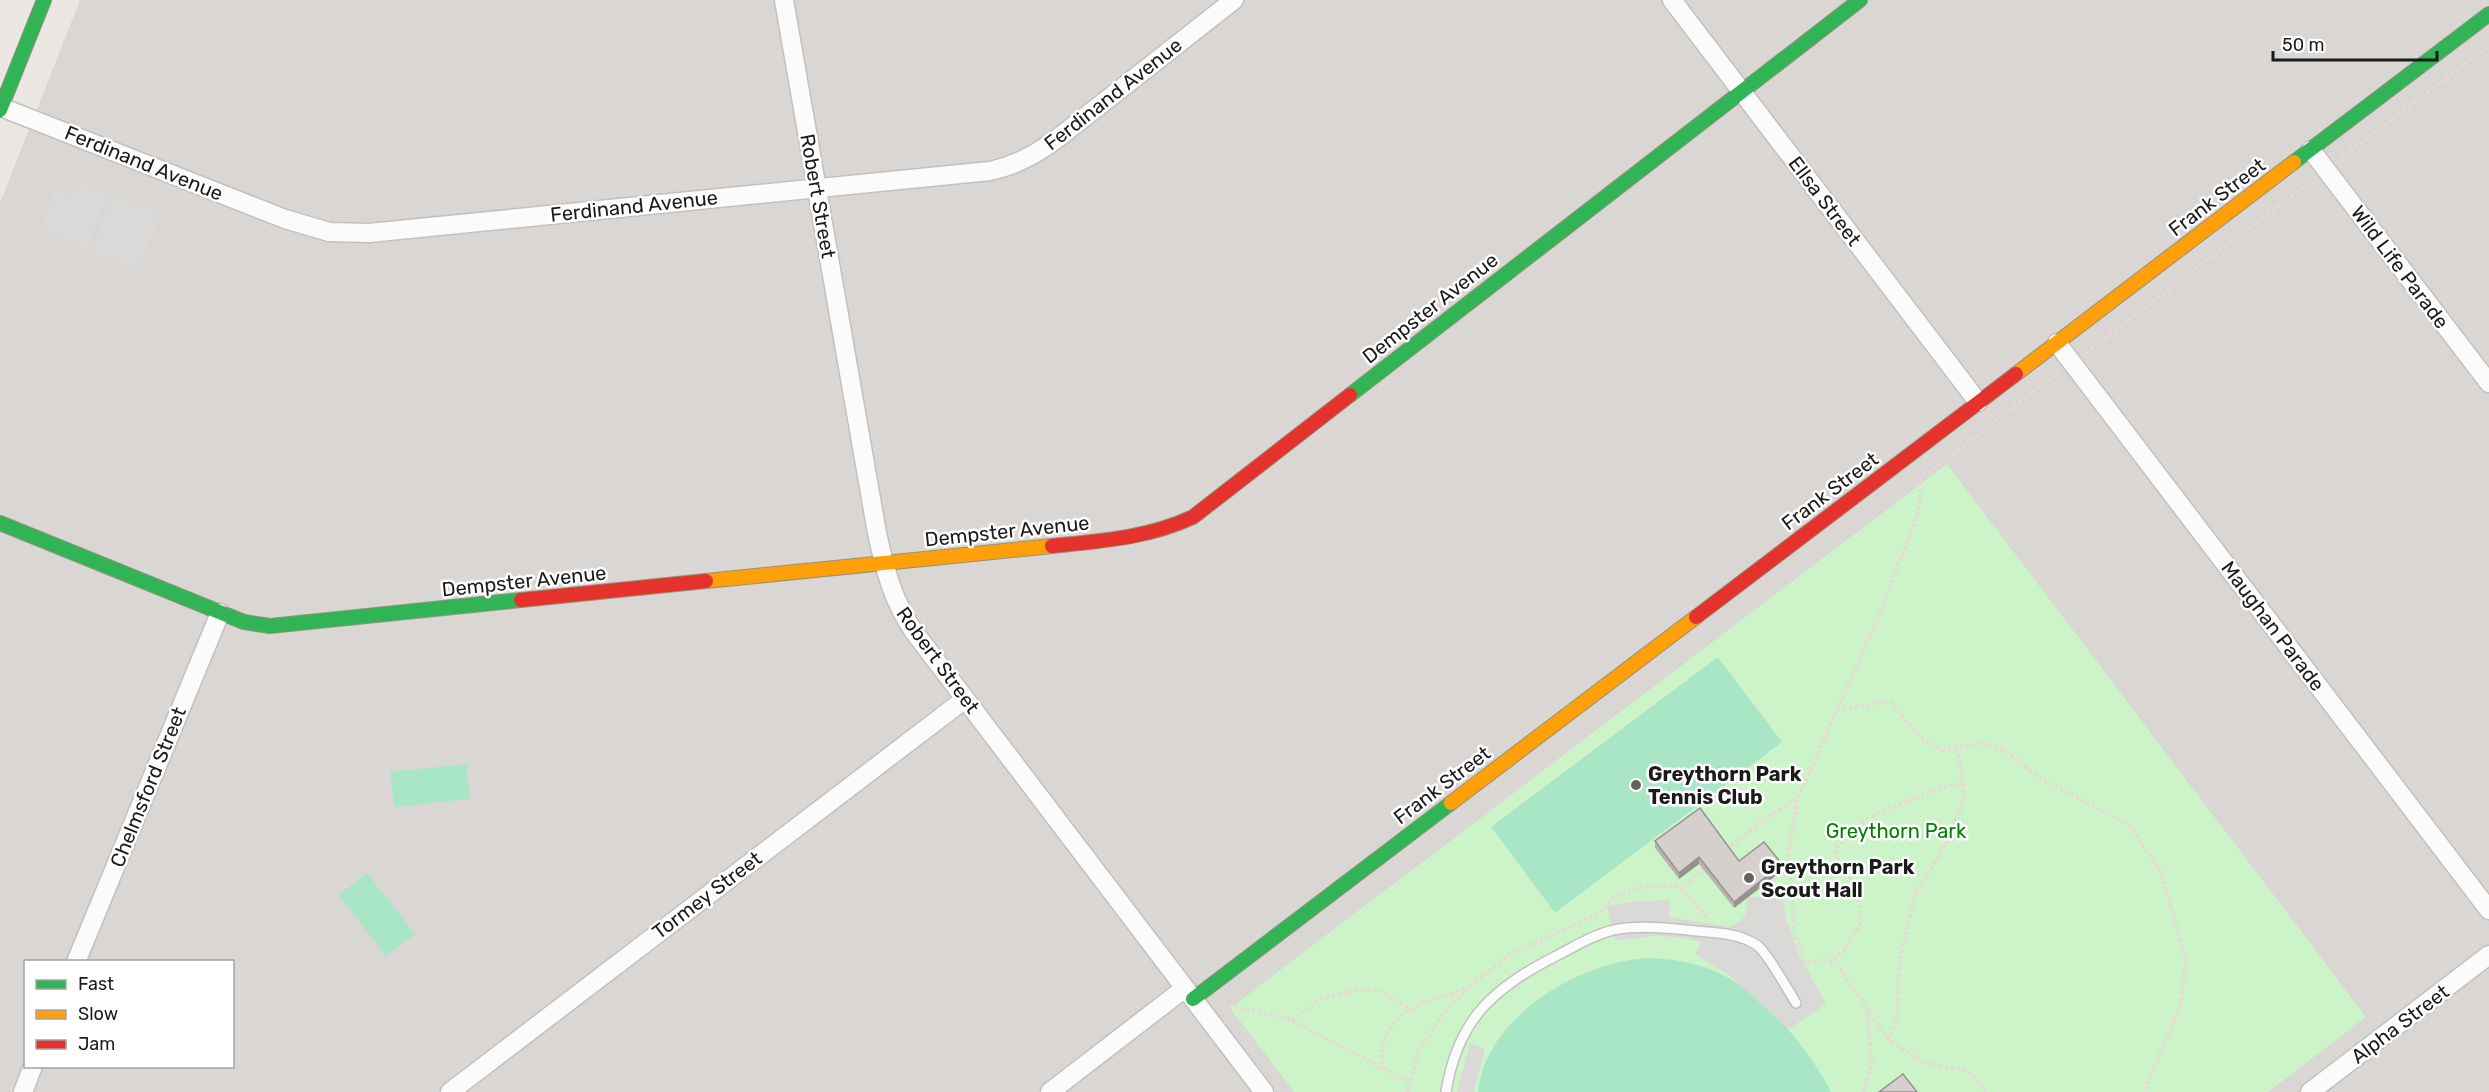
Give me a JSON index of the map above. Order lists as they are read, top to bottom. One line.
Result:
{"streets":{"street":["Ferdinand Avenue","Robert Street","Frank Street","Ellsa Street","Wild Life Parade","Dempster Avenue","Maughan Parade","Chelmsford Street","Tormey Street","Alpha Street"]},"crossings":[["Ferdinand Avenue","Robert Street"],["Robert Street","Frank Street"],["Robert Street","Dempster Avenue"],["Robert Street","Tormey Street"],["Frank Street","Ellsa Street"],["Frank Street","Wild Life Parade"],["Frank Street","Maughan Parade"],["Ellsa Street","Dempster Avenue"],["Dempster Avenue","Chelmsford Street"]],"parks":["Greythorn Park"],"places":["Greythorn Park Tennis Club","Greythorn Park Scout Hall"],"legend":["Fast","Slow","Jam"],"scale_bar":"50 m"}
